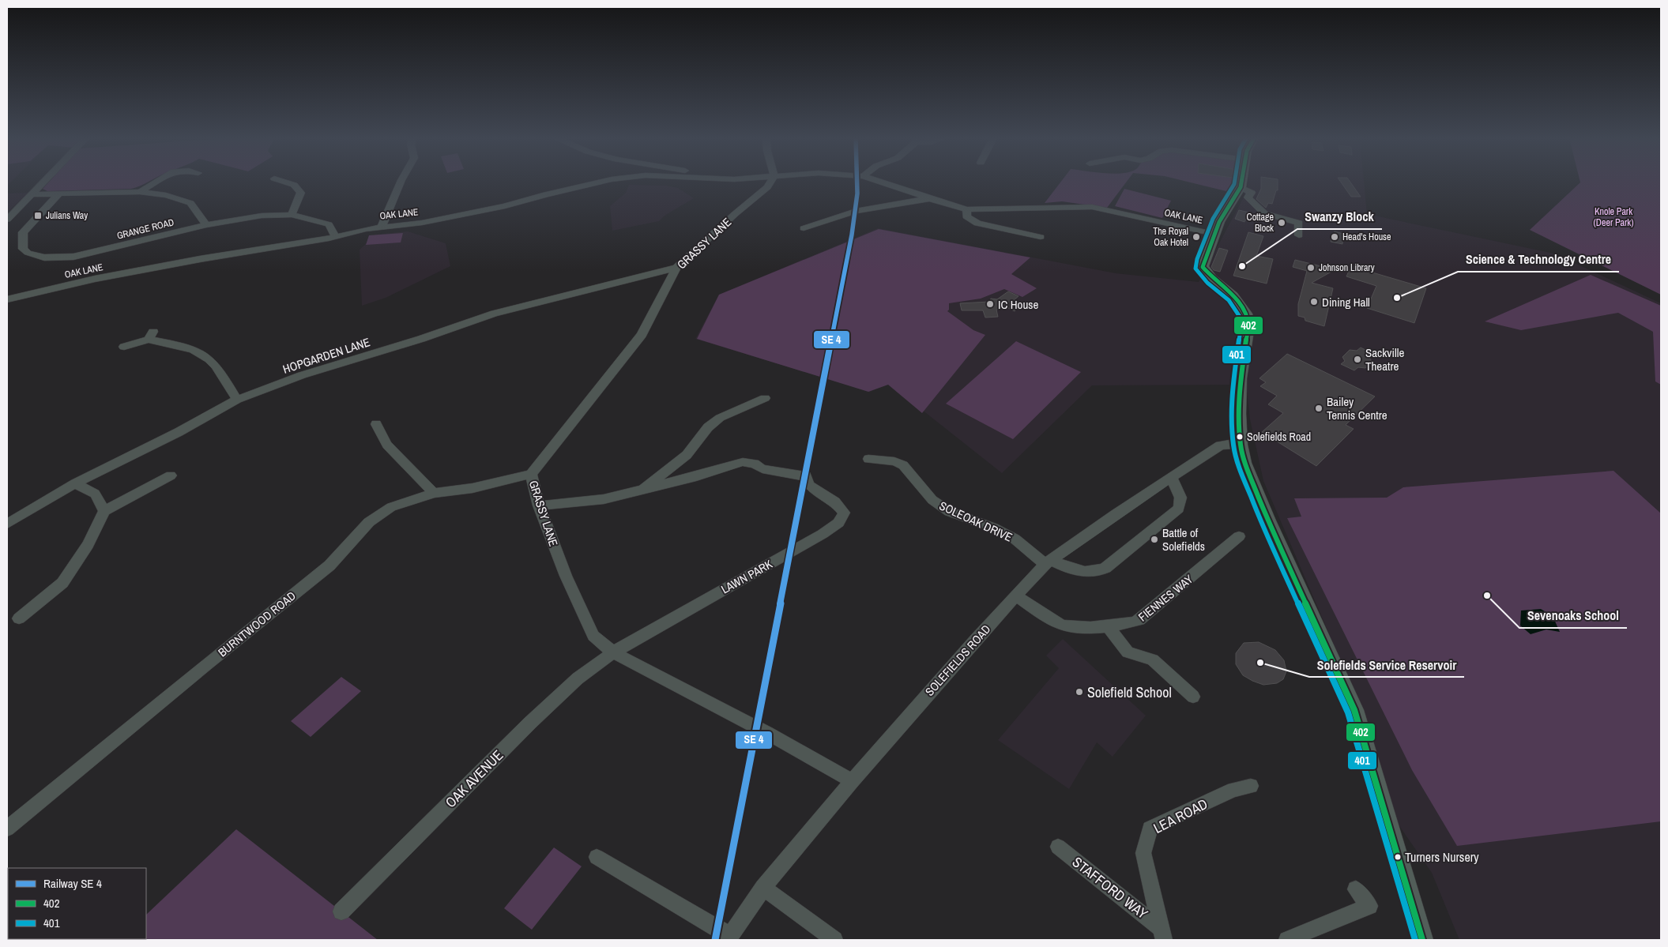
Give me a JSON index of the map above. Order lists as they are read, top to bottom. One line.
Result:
{"streets":{"street":["OAK LANE","GRANGE ROAD","GRASSY LANE","HOPGARDEN LANE","SOLEOAK DRIVE","LAWN PARK","FIENNES WAY","BURNTWOOD ROAD","SOLEFIELDS ROAD","OAK AVENUE","LEA ROAD","STAFFORD WAY"]},"crossings":[["OAK LANE","GRANGE ROAD"],["GRASSY LANE","HOPGARDEN LANE"],["GRASSY LANE","LAWN PARK"],["GRASSY LANE","BURNTWOOD ROAD"],["GRASSY LANE","SOLEFIELDS ROAD"],["GRASSY LANE","OAK AVENUE"],["SOLEOAK DRIVE","SOLEFIELDS ROAD"],["LAWN PARK","OAK AVENUE"],["FIENNES WAY","SOLEFIELDS ROAD"],["LEA ROAD","STAFFORD WAY"]],"parks":["Knole Park (Deer Park)"],"places":{"transit":["Julians Way"],"other":["Cottage Block","The Royal Oak Hotel","Head's House","Swanzy Block","Johnson Library","Science & Technology Centre","Dining Hall","IC House","Sackville Theatre","Bailey Tennis Centre","Solefields Road","Battle of Solefields","Sevenoaks School","Solefields Service Reservoir","Solefield School","Turners Nursery"]},"lines":["transit line 402","transit line 401"],"legend":["Railway SE 4","402","401"]}
